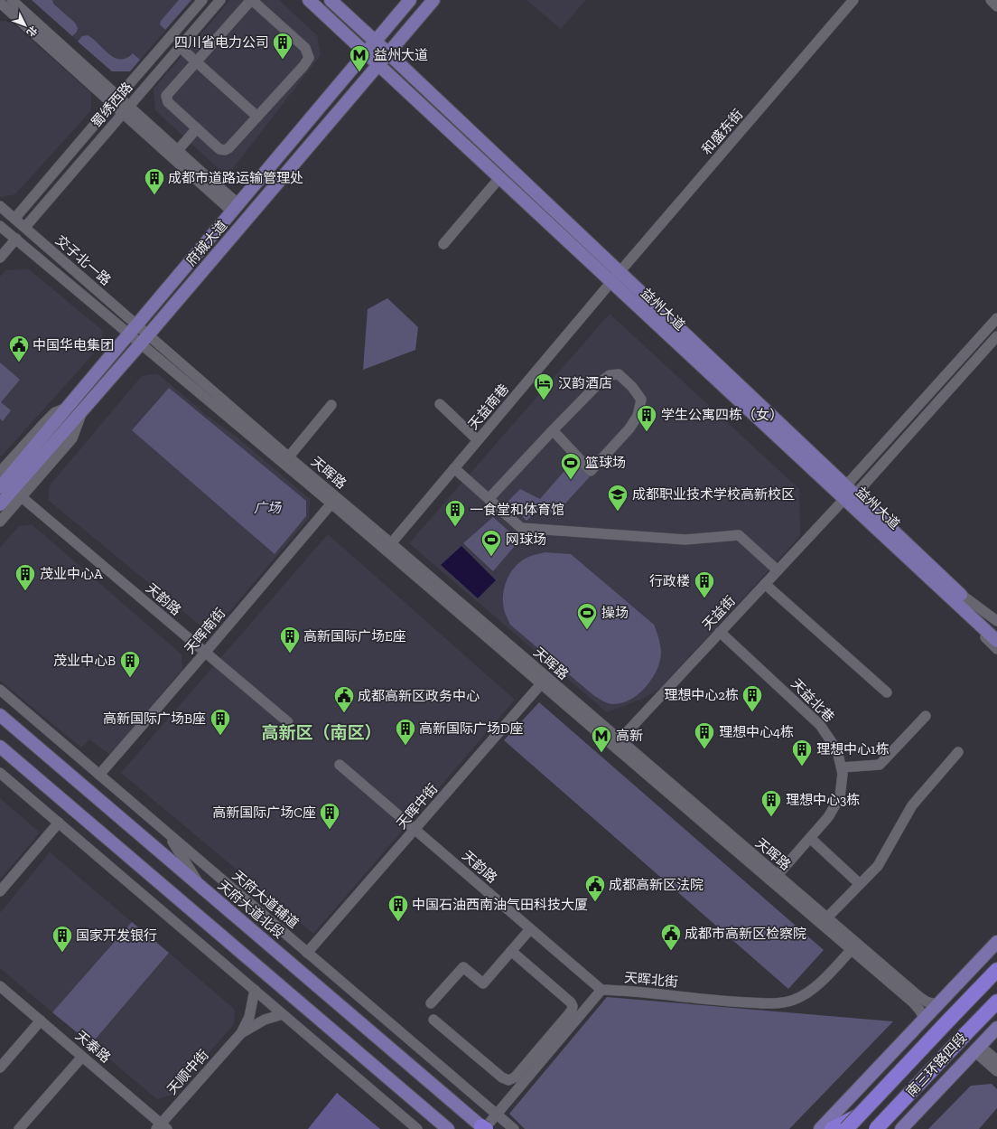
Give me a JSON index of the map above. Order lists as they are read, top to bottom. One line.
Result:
{"streets":{"highway":["南三环路四段"],"main road":["府城大道","益州大道","天府大道北段"],"street":["蜀绣西路","和盛东街","交子北一路","天益南巷","天晖路","天韵路","天益街","天晖南街","天益北巷","天晖中街","天府大道辅道","天晖北街","天泰路","天顺中街"]},"crossings":[["蜀绣西路","交子北一路"],["和盛东街","益州大道"],["和盛东街","天益南巷"],["府城大道","交子北一路"],["府城大道","益州大道"],["府城大道","天晖路"],["交子北一路","天晖路"],["益州大道","天益南巷"],["益州大道","天益街"],["天益南巷","天晖路"],["天晖路","天益街"],["天晖路","天晖南街"],["天晖路","天益北巷"],["天晖路","天晖中街"],["天晖路","天晖北街"],["天韵路","天晖南街"],["天韵路","天晖中街"],["天韵路","天晖北街"],["天益街","天益北巷"],["天晖南街","天府大道辅道"],["天晖中街","天府大道辅道"],["天泰路","天顺中街"]],"districts":["高新区（南区）"],"parks":["广场"],"places":{"building":["四川省电力公司","成都市道路运输管理处","学生公寓四栋（女）","一食堂和体育馆","茂业中心A","行政楼","高新国际广场E座","茂业中心B","理想中心2栋","高新国际广场B座","高新国际广场D座","理想中心4栋","理想中心1栋","理想中心3栋","高新国际广场C座","中国石油西南油气田科技大厦","国家开发银行"],"metro station":["益州大道","高新"],"public building":["中国华电集团","成都高新区政务中心","成都高新区法院","成都市高新区检察院"],"hotel":["汉韵酒店"],"sports":["篮球场","网球场","操场"],"school or university":["成都职业技术学校高新校区"]},"north":"bottom right"}
